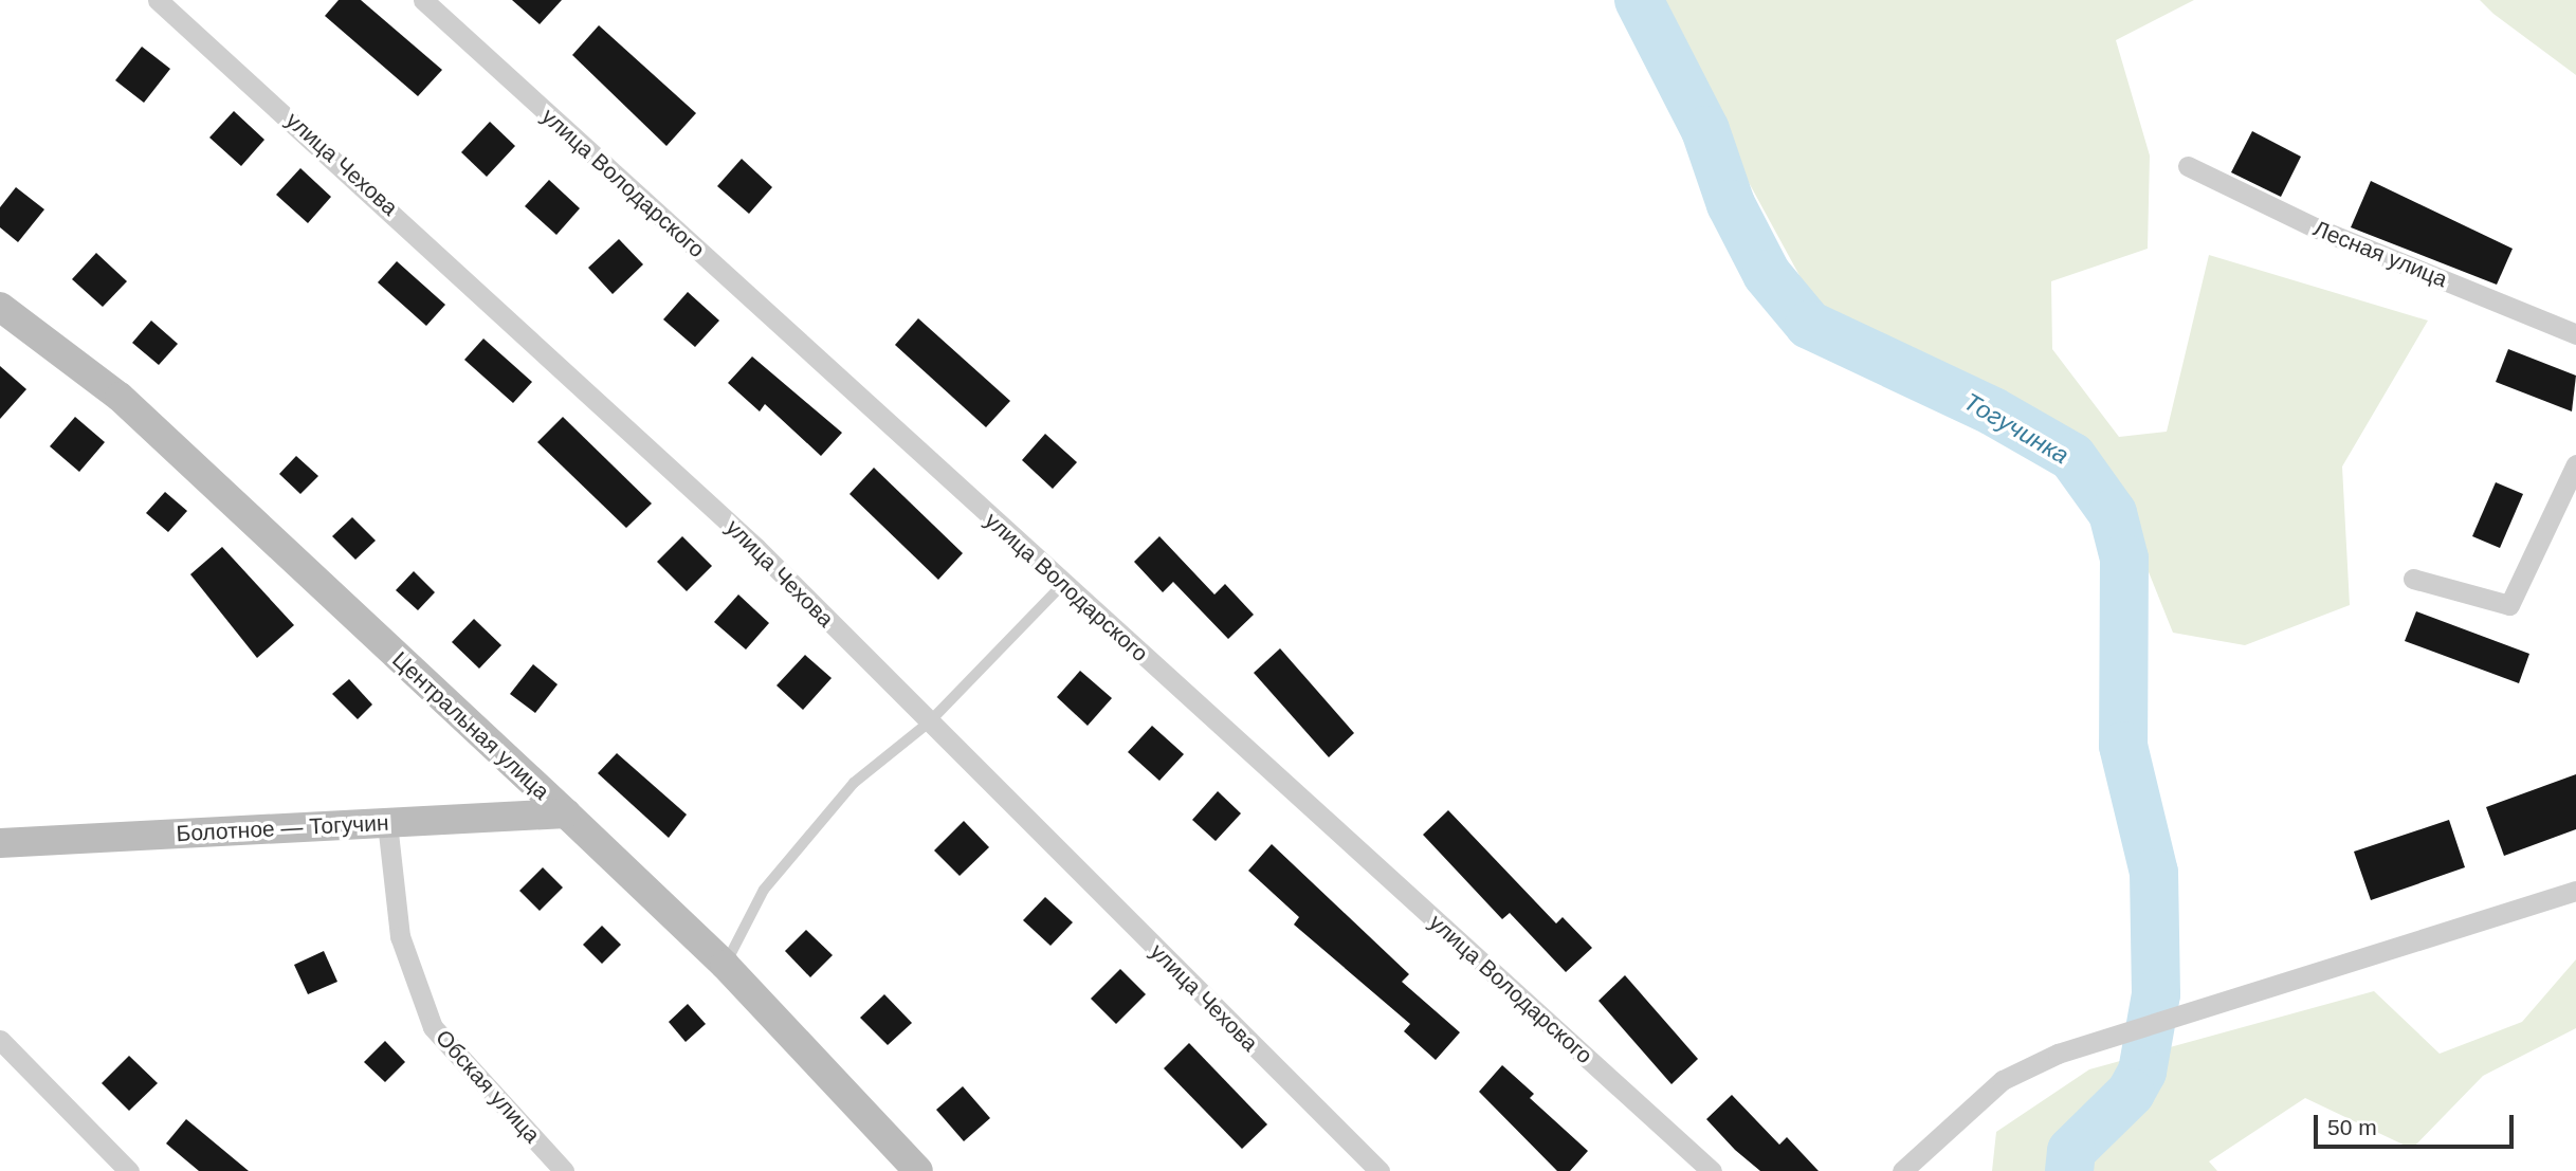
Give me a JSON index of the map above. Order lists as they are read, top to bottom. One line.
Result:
{"streets":{"main road":["Центральная улица","Болотное — Тогучин"],"street":["улица Чехова","улица Володарского","Лесная улица","Обская улица"]},"crossings":[["Центральная улица","Болотное — Тогучин"],["Болотное — Тогучин","Обская улица"]],"water":["Тогучинка"],"scale_bar":"50 m"}
